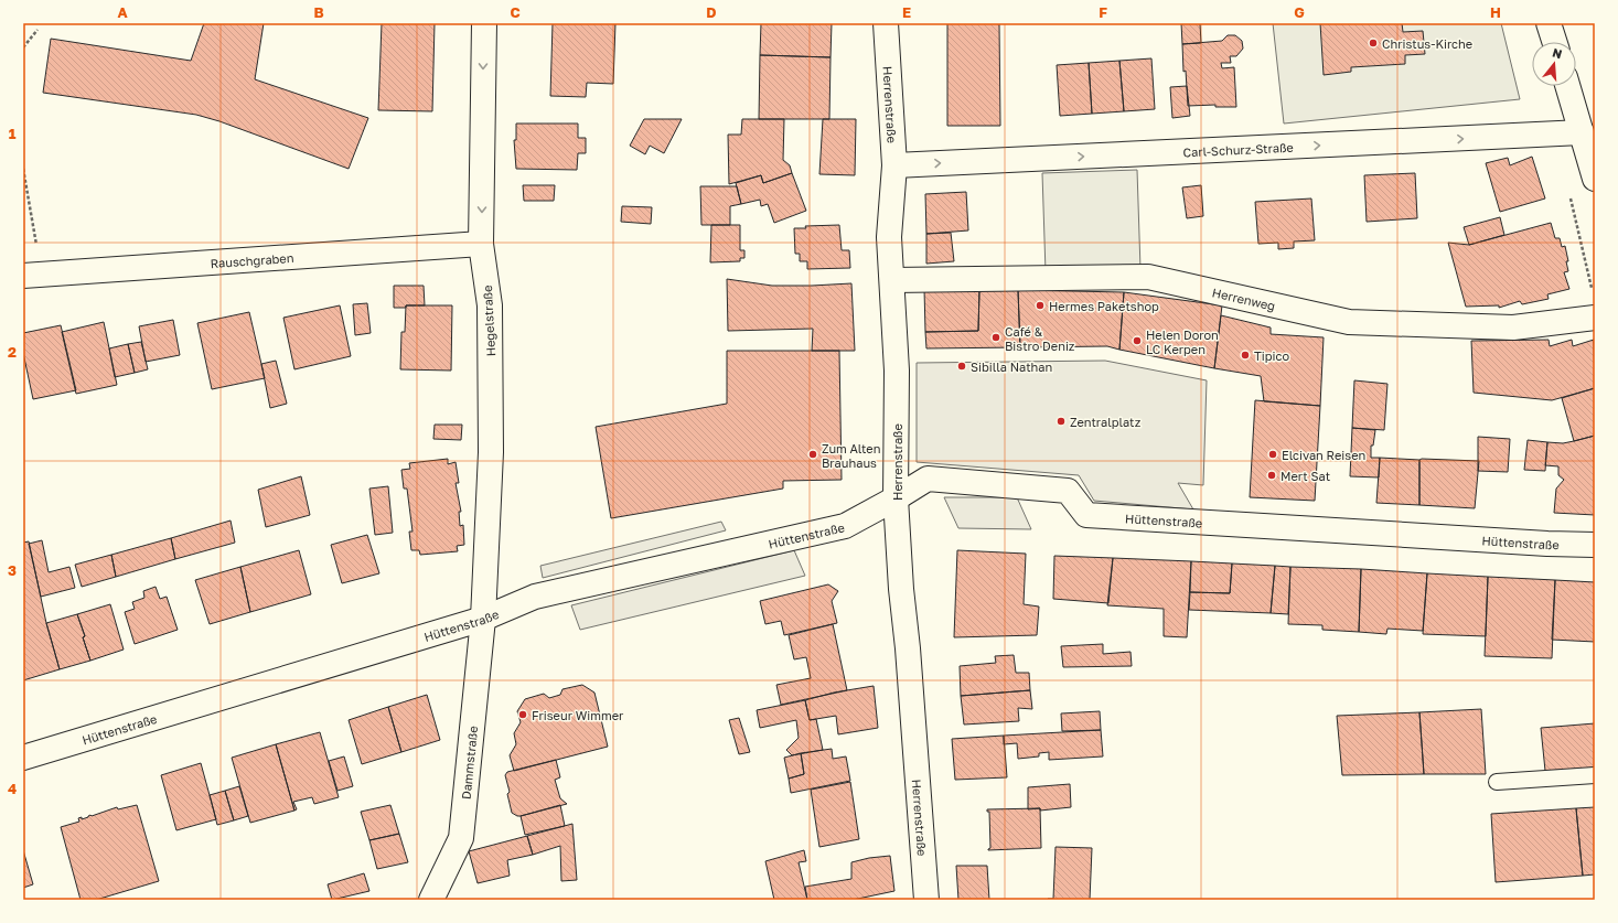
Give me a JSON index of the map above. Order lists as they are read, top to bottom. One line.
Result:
{"streets":{"street":["Herrenstraße","Carl-Schurz-Straße","Rauschgraben","Herrenweg","Hegelstraße","Hüttenstraße","Dammstraße"]},"crossings":[["Herrenstraße","Carl-Schurz-Straße"],["Herrenstraße","Herrenweg"],["Herrenstraße","Hüttenstraße"],["Rauschgraben","Hegelstraße"],["Hegelstraße","Hüttenstraße"],["Hegelstraße","Dammstraße"],["Hüttenstraße","Dammstraße"]],"one_way":["Carl-Schurz-Straße","Hegelstraße"],"places":["Christus-Kirche","Hermes Paketshop","Café & Bistro Deniz","Helen Doron LC Kerpen","Tipico","Sibilla Nathan","Zentralplatz","Zum Alten Brauhaus","Elcivan Reisen","Mert Sat","Friseur Wimmer"],"north":"top","grid":{"columns":["A","B","C","D","E","F","G","H"],"rows":["1","2","3","4"]}}
